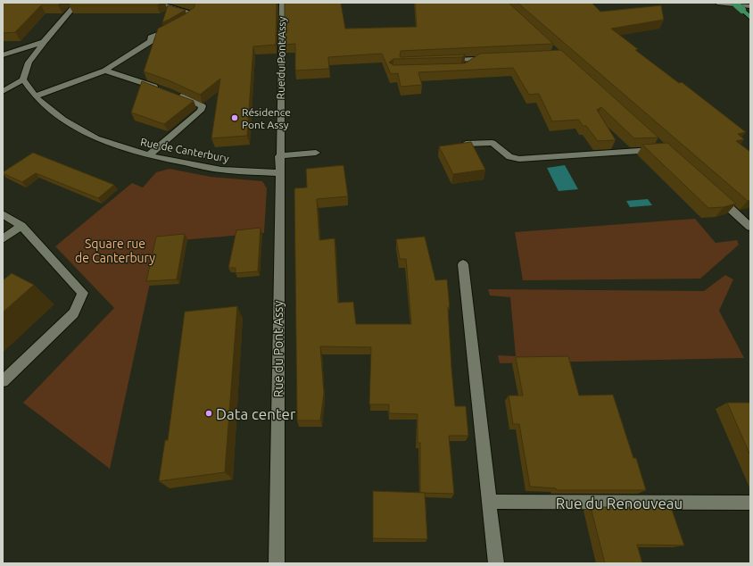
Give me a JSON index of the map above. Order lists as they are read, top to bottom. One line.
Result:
{"streets":{"street":["Rue du Pont Assy","Rue de Canterbury","Rue du Renouveau"]},"crossings":[["Rue du Pont Assy","Rue de Canterbury"]],"parks":["Square rue de Canterbury"],"places":["Résidence Pont Assy","Data center"]}
